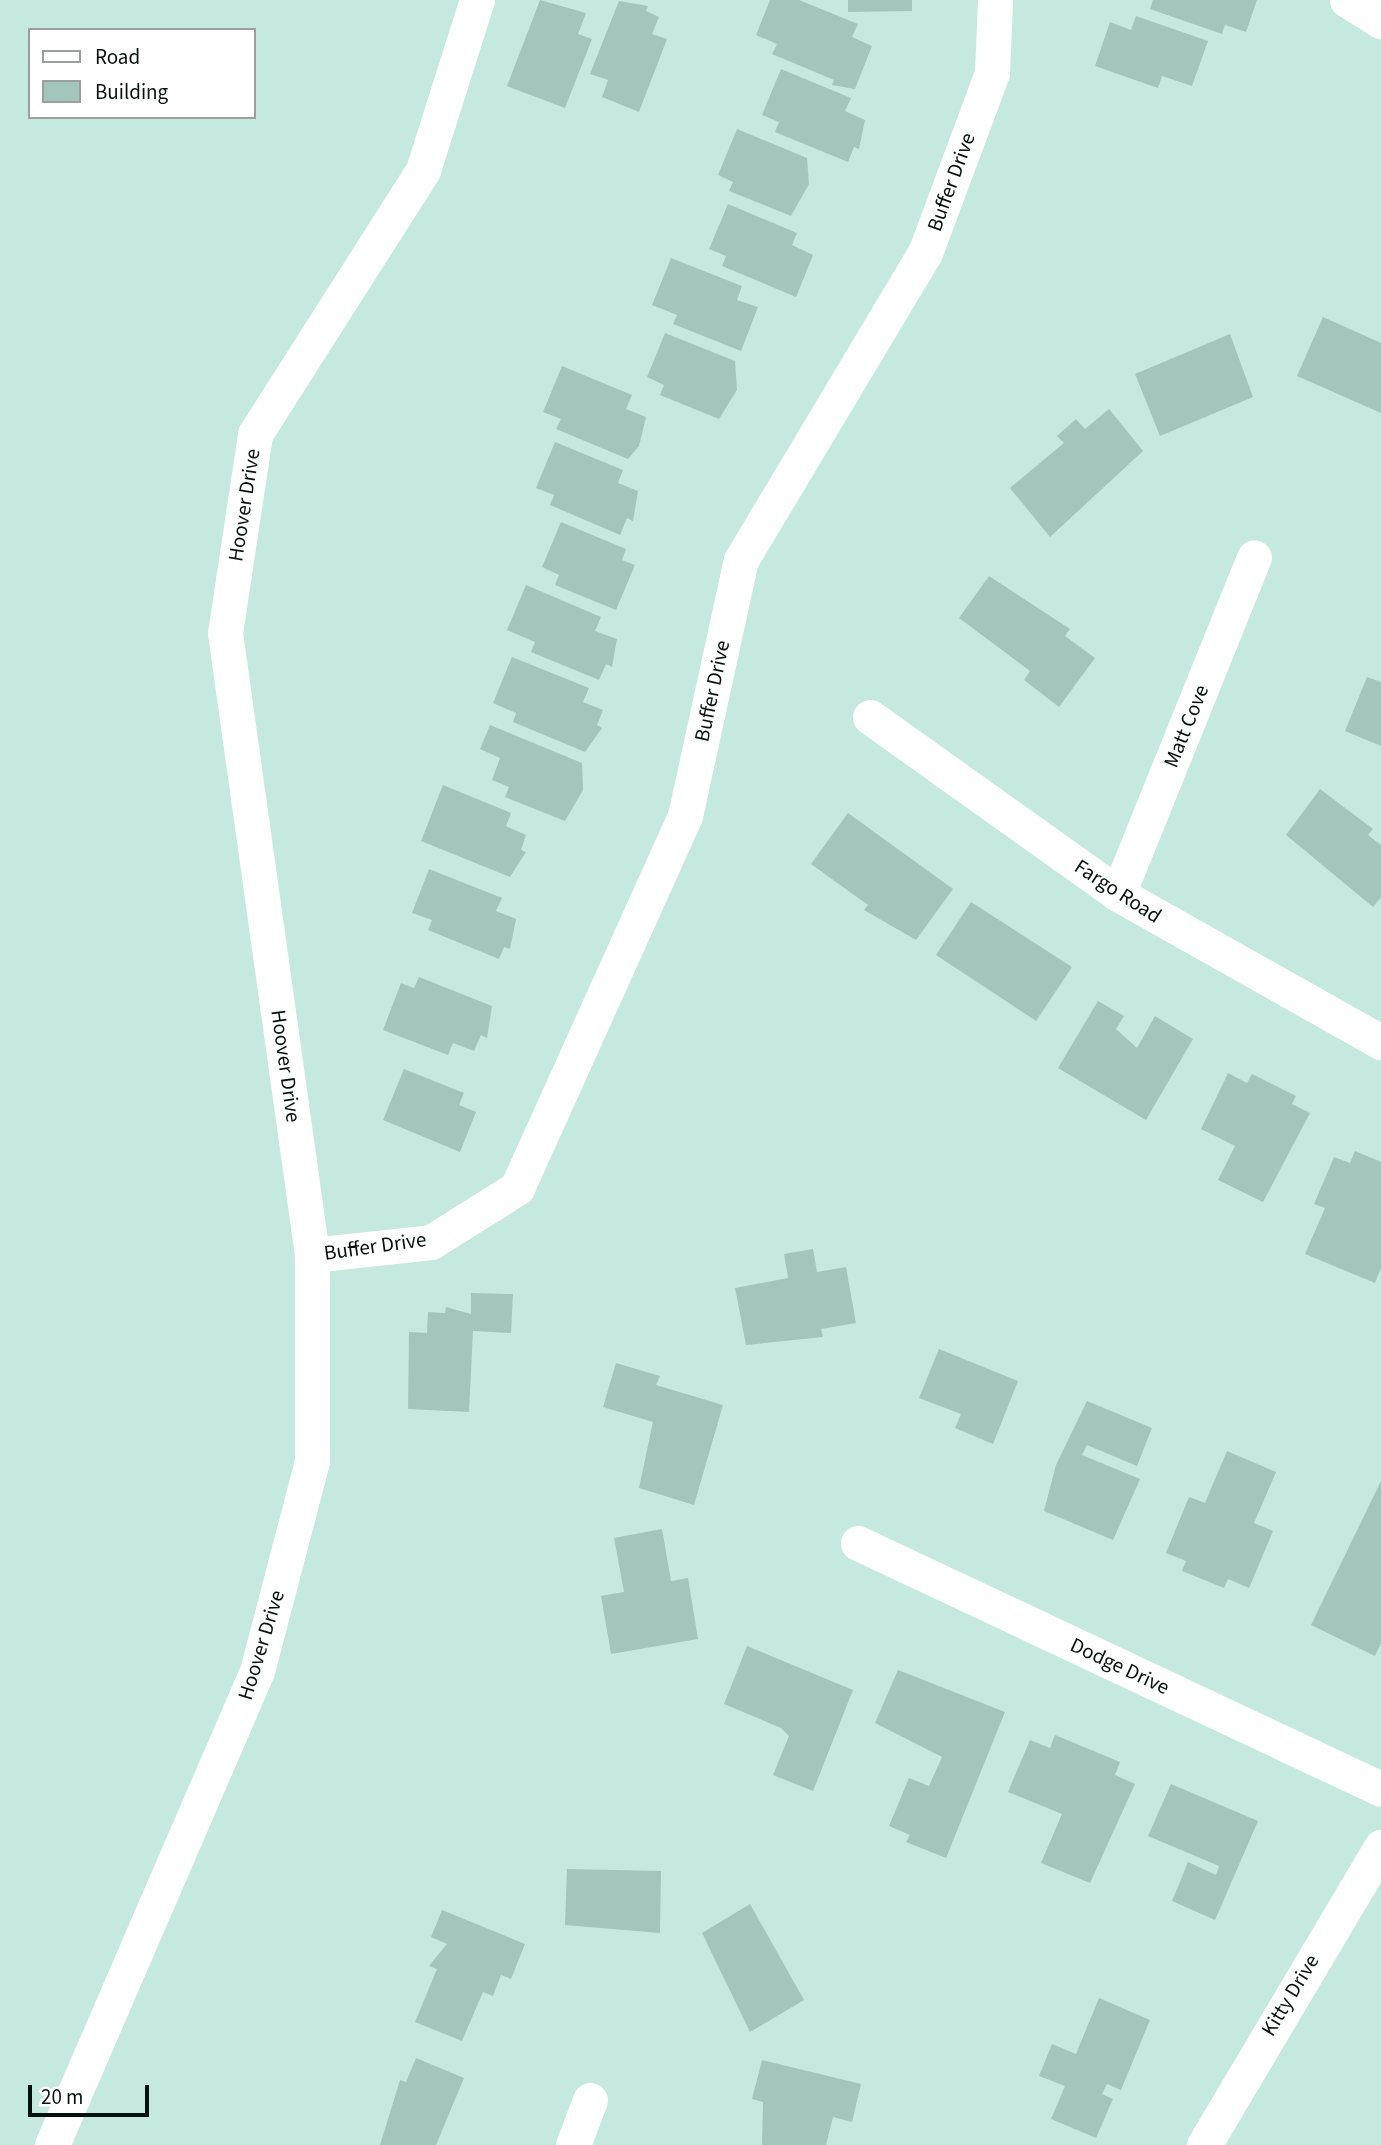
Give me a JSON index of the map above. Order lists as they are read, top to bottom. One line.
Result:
{"streets":{"street":["Buffer Drive","Hoover Drive","Matt Cove","Fargo Road","Dodge Drive","Kitty Drive"]},"crossings":[["Buffer Drive","Hoover Drive"],["Matt Cove","Fargo Road"]],"legend":["Road","Building"],"scale_bar":"20 m"}
